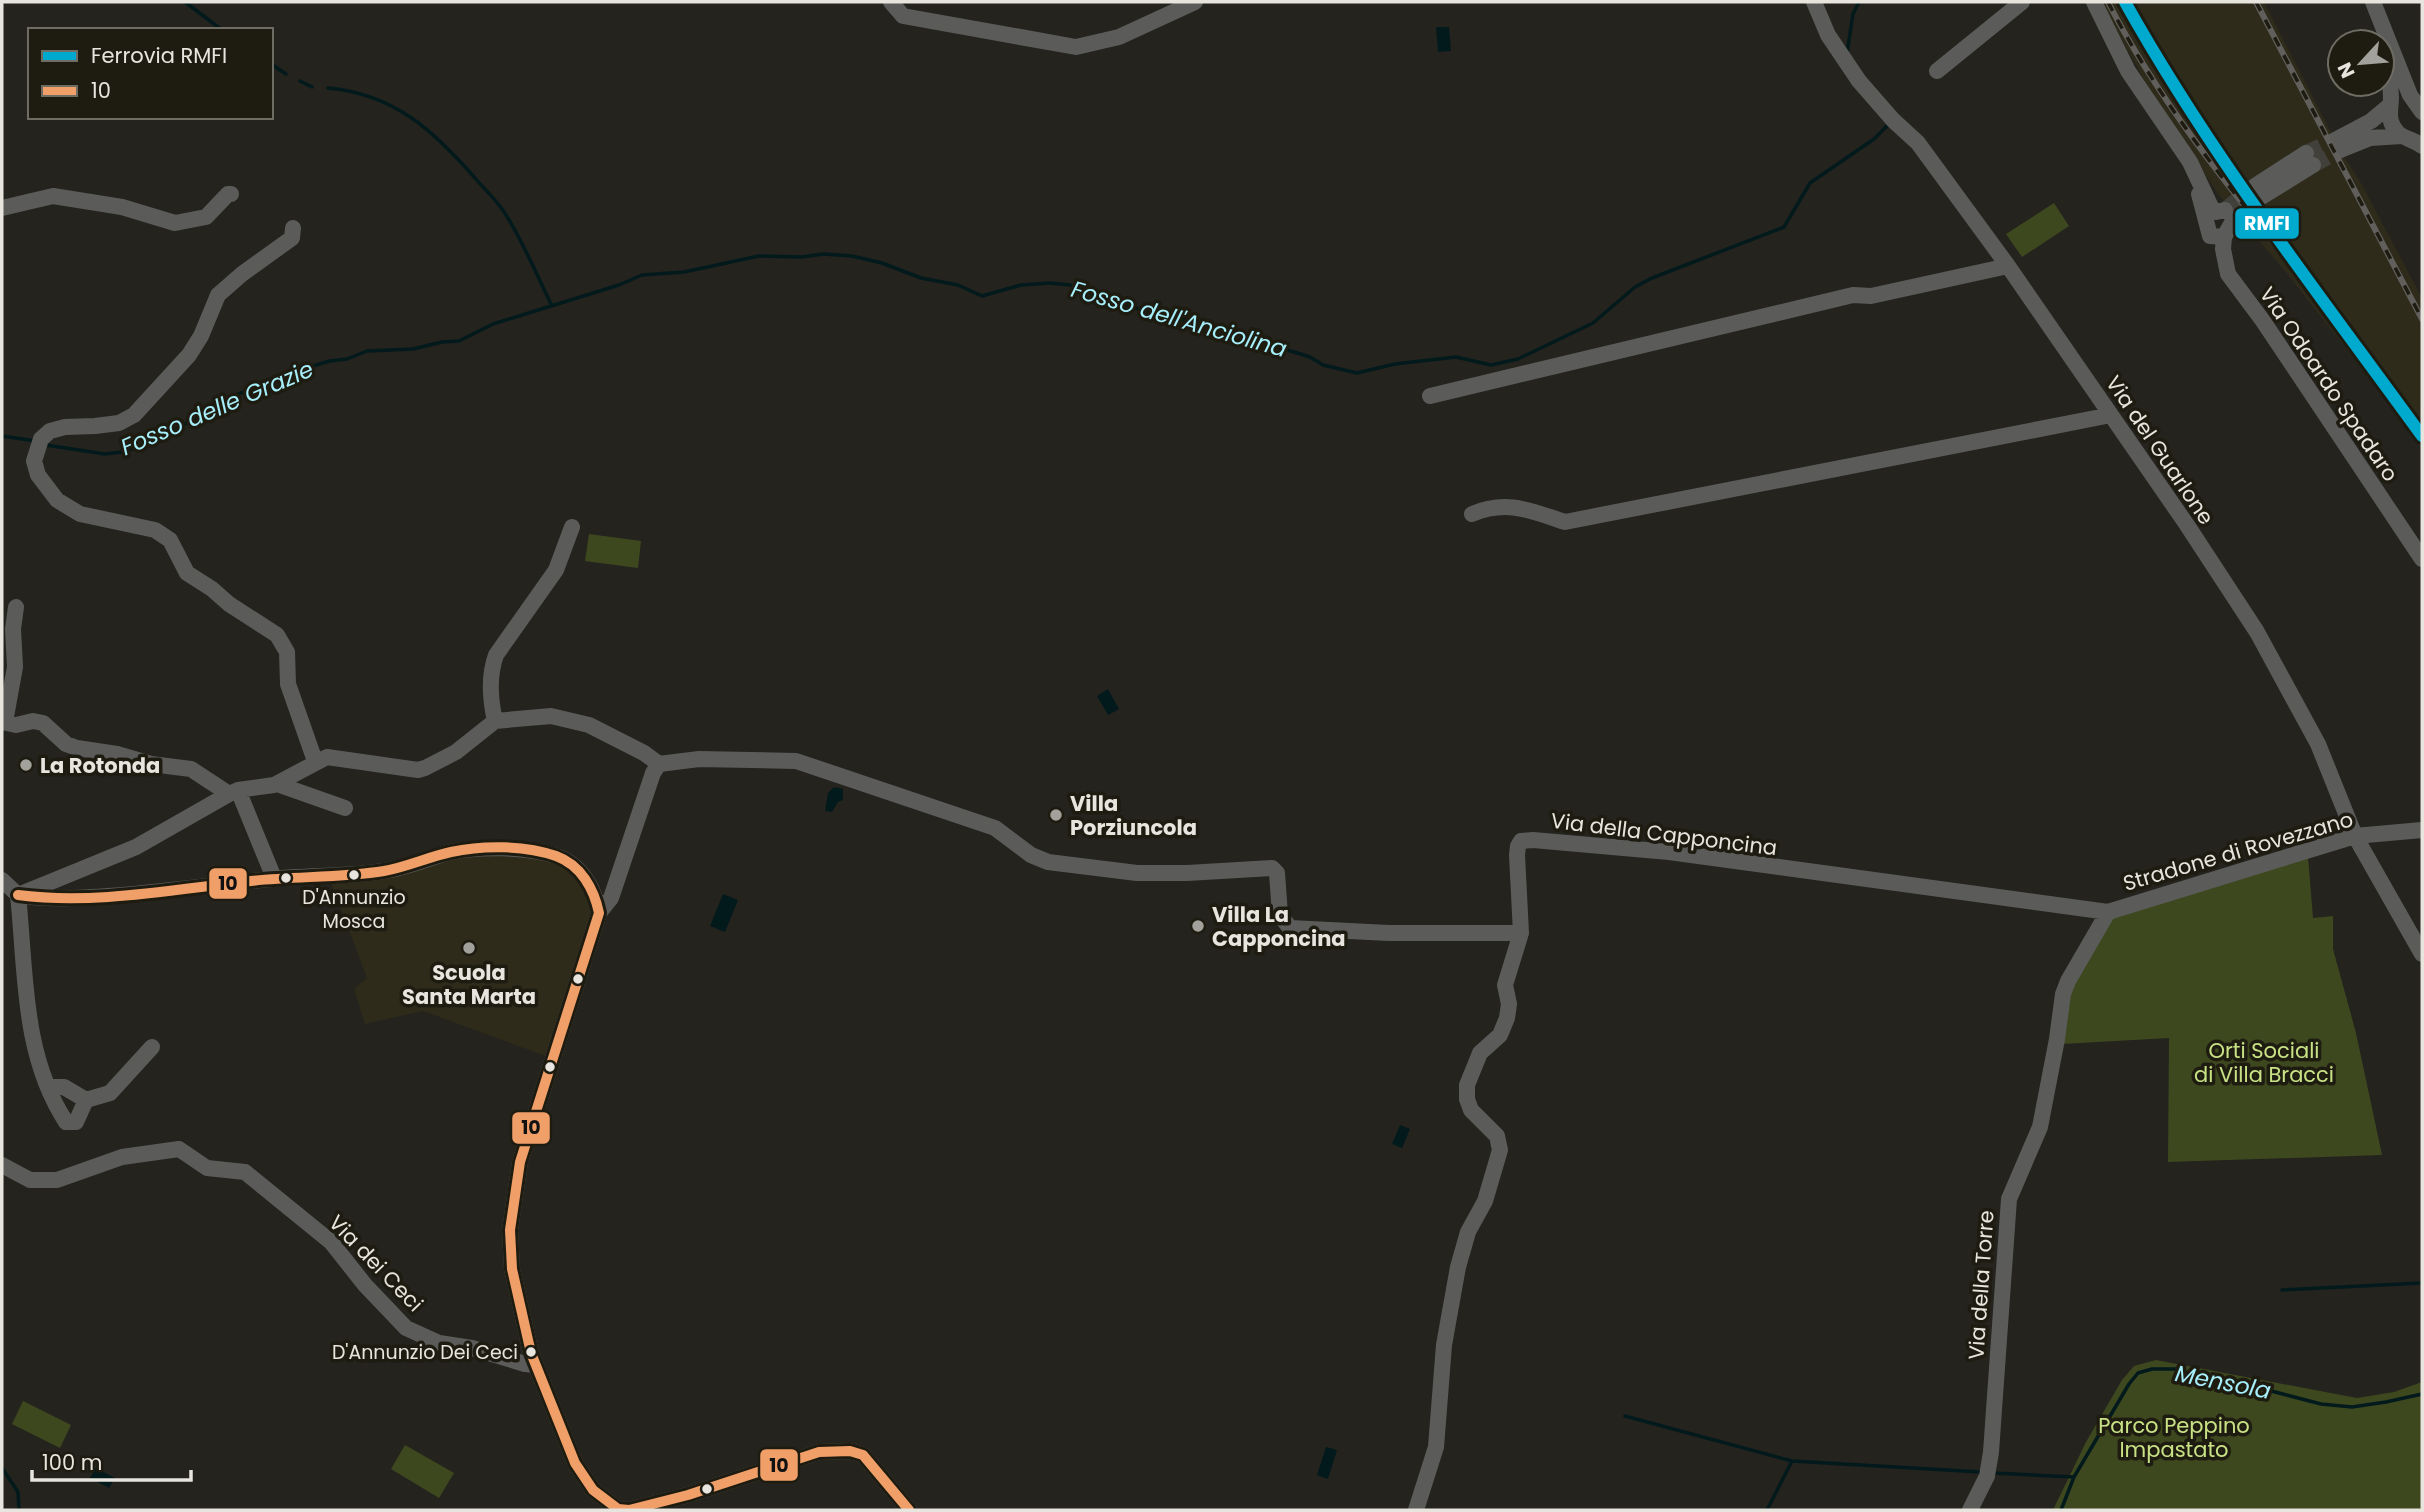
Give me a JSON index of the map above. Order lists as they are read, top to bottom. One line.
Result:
{"streets":{"street":["Via Odoardo Spadaro","Via del Guarlone","Via della Capponcina","Stradone di Rovezzano","Via dei Ceci","Via della Torre"]},"crossings":[["Via del Guarlone","Stradone di Rovezzano"],["Via della Capponcina","Stradone di Rovezzano"],["Via della Capponcina","Via della Torre"],["Stradone di Rovezzano","Via della Torre"]],"water":["Fosso dell'Anciolina","Fosso delle Grazie","Mensola"],"parks":["Orti Sociali di Villa Bracci","Parco Peppino Impastato"],"places":["La Rotonda","Villa Porziuncola","D'Annunzio Mosca","Villa La Capponcina","Scuola Santa Marta","D'Annunzio Dei Ceci"],"lines":["rail line RMFI","transit line 10"],"legend":["Ferrovia RMFI","10"],"scale_bar":"100 m","north":"bottom left"}
